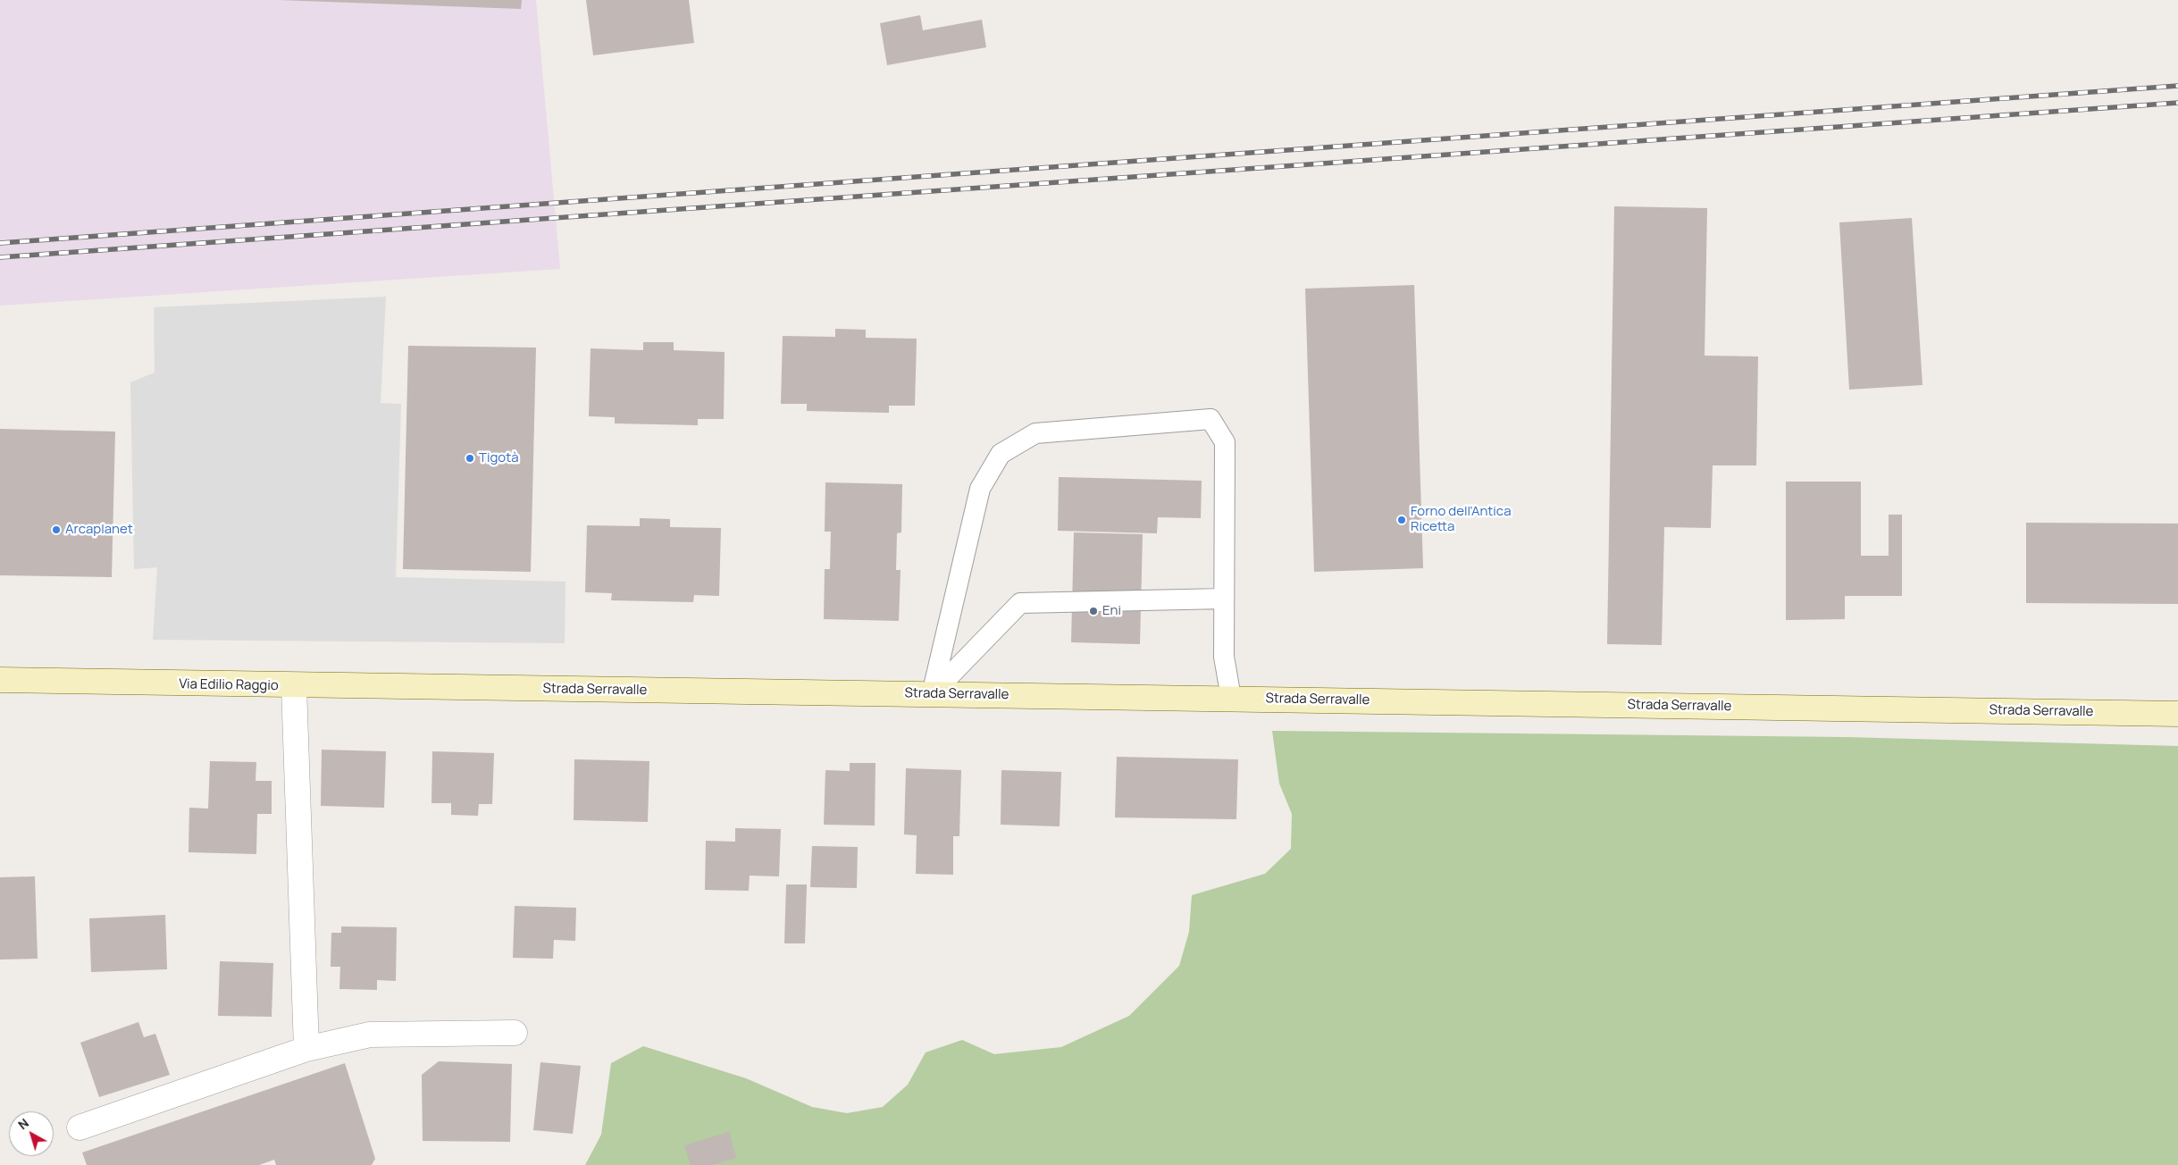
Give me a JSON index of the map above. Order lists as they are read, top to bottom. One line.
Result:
{"streets":{"main road":["Via Edilio Raggio","Strada Serravalle"]},"crossings":[["Via Edilio Raggio","Strada Serravalle"]],"places":["Tigotà","Forno dell'Antica Ricetta","Arcaplanet","Eni"],"north":"top left"}
